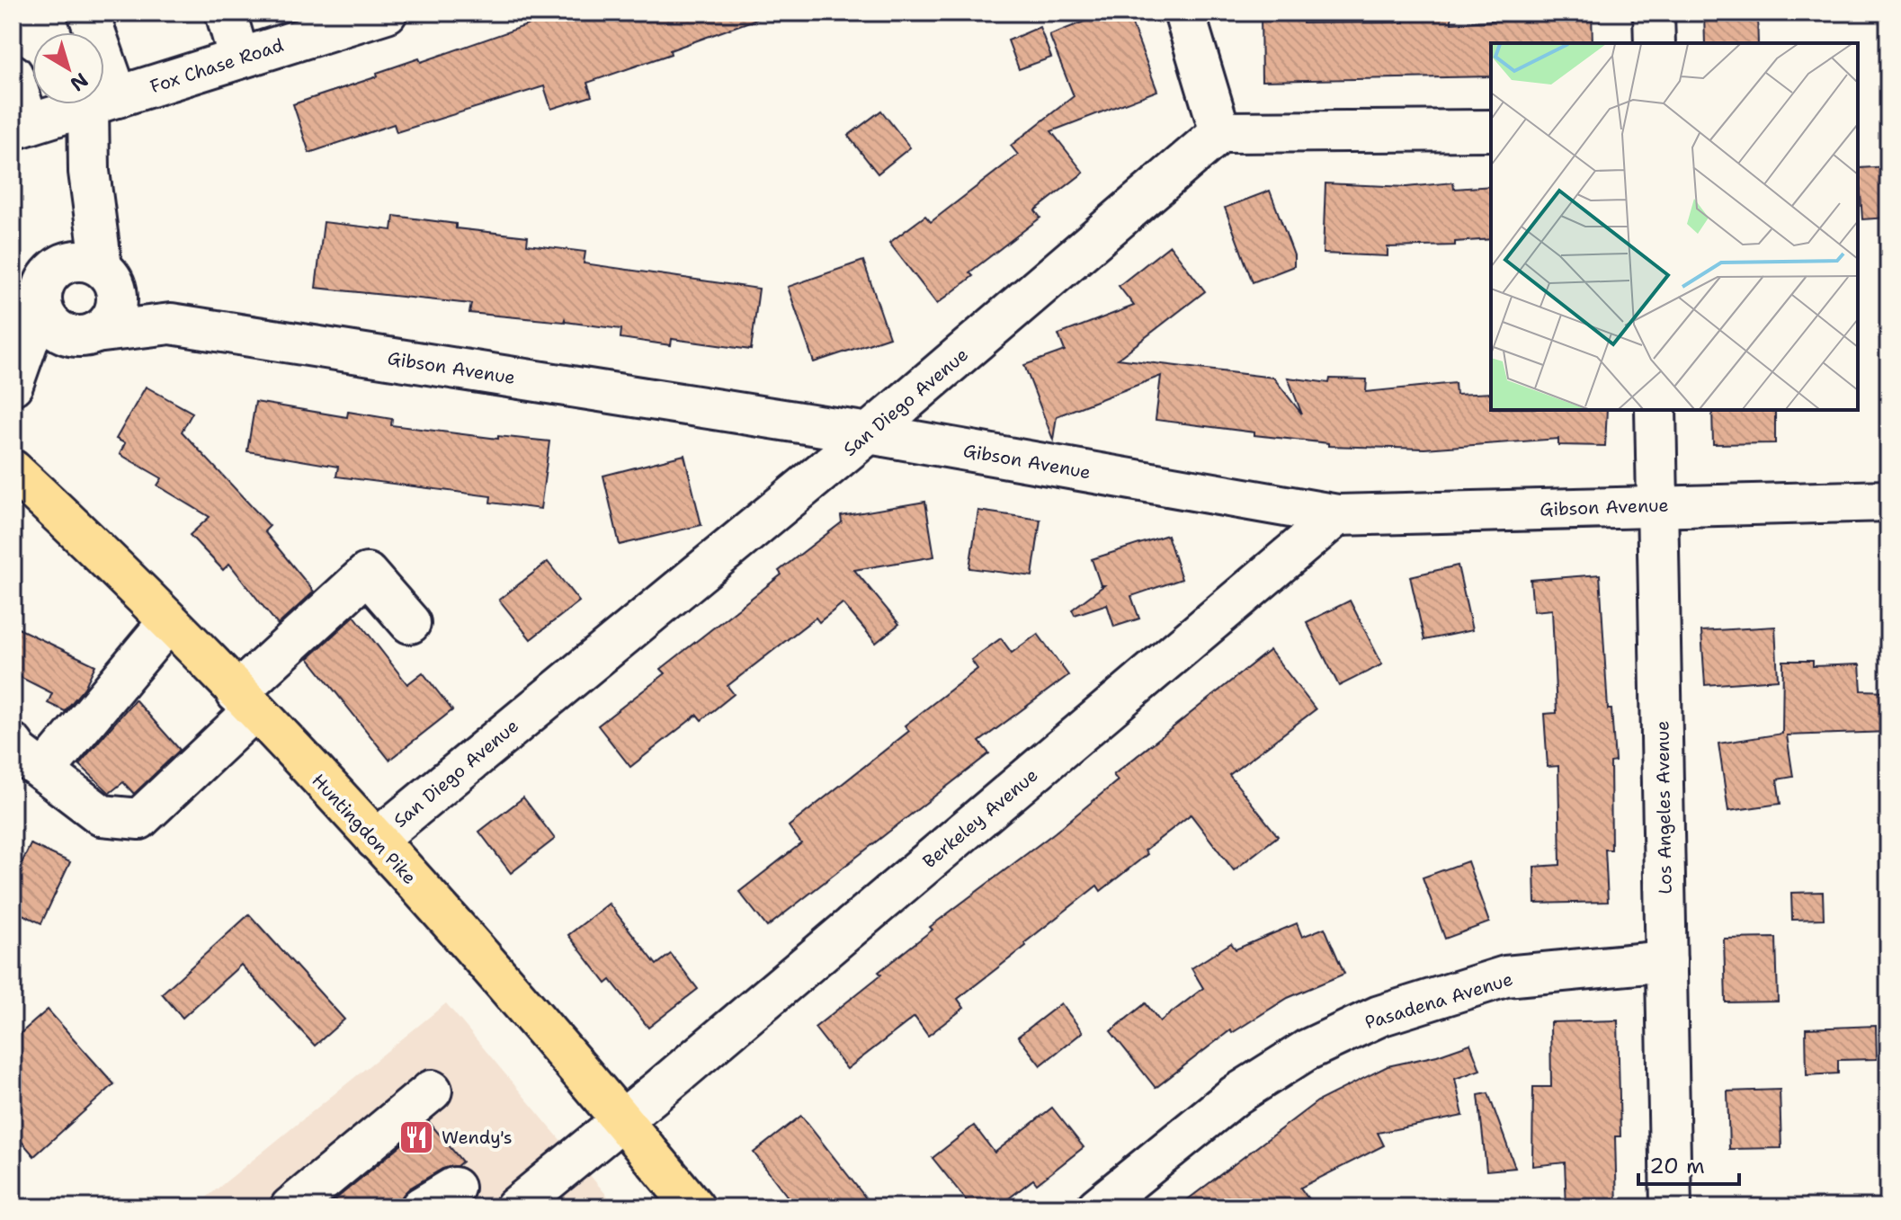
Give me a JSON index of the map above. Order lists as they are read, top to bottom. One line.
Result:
{"streets":{"main road":["Huntingdon Pike"],"street":["Fox Chase Road","Gibson Avenue","San Diego Avenue","Los Angeles Avenue","Berkeley Avenue","Pasadena Avenue"]},"crossings":[["Gibson Avenue","San Diego Avenue"],["Gibson Avenue","Los Angeles Avenue"],["Gibson Avenue","Berkeley Avenue"],["San Diego Avenue","Huntingdon Pike"],["Los Angeles Avenue","Pasadena Avenue"],["Berkeley Avenue","Huntingdon Pike"]],"places":{"restaurant":["Wendy's"]},"scale_bar":"20 m","north":"bottom right"}
